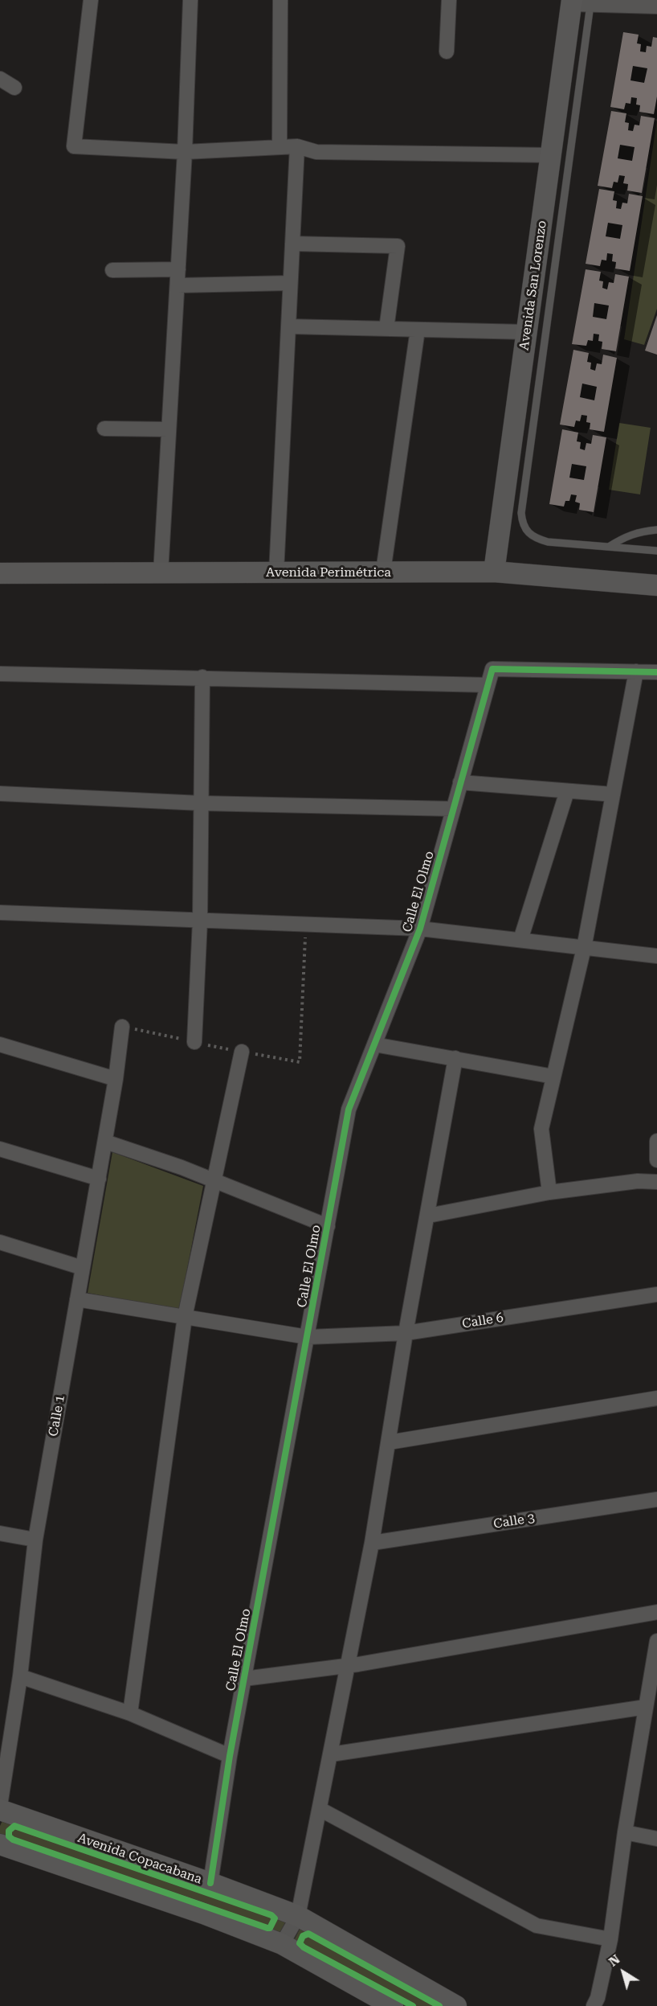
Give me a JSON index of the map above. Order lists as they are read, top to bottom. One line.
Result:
{"streets":{"street":["Avenida San Lorenzo","Avenida Perimétrica","Calle El Olmo","Calle 6","Calle 1","Calle 3","Avenida Copacabana"]},"crossings":[["Avenida San Lorenzo","Avenida Perimétrica"],["Calle El Olmo","Calle 6"],["Calle El Olmo","Avenida Copacabana"],["Calle 6","Calle 1"]],"north":"top left"}
